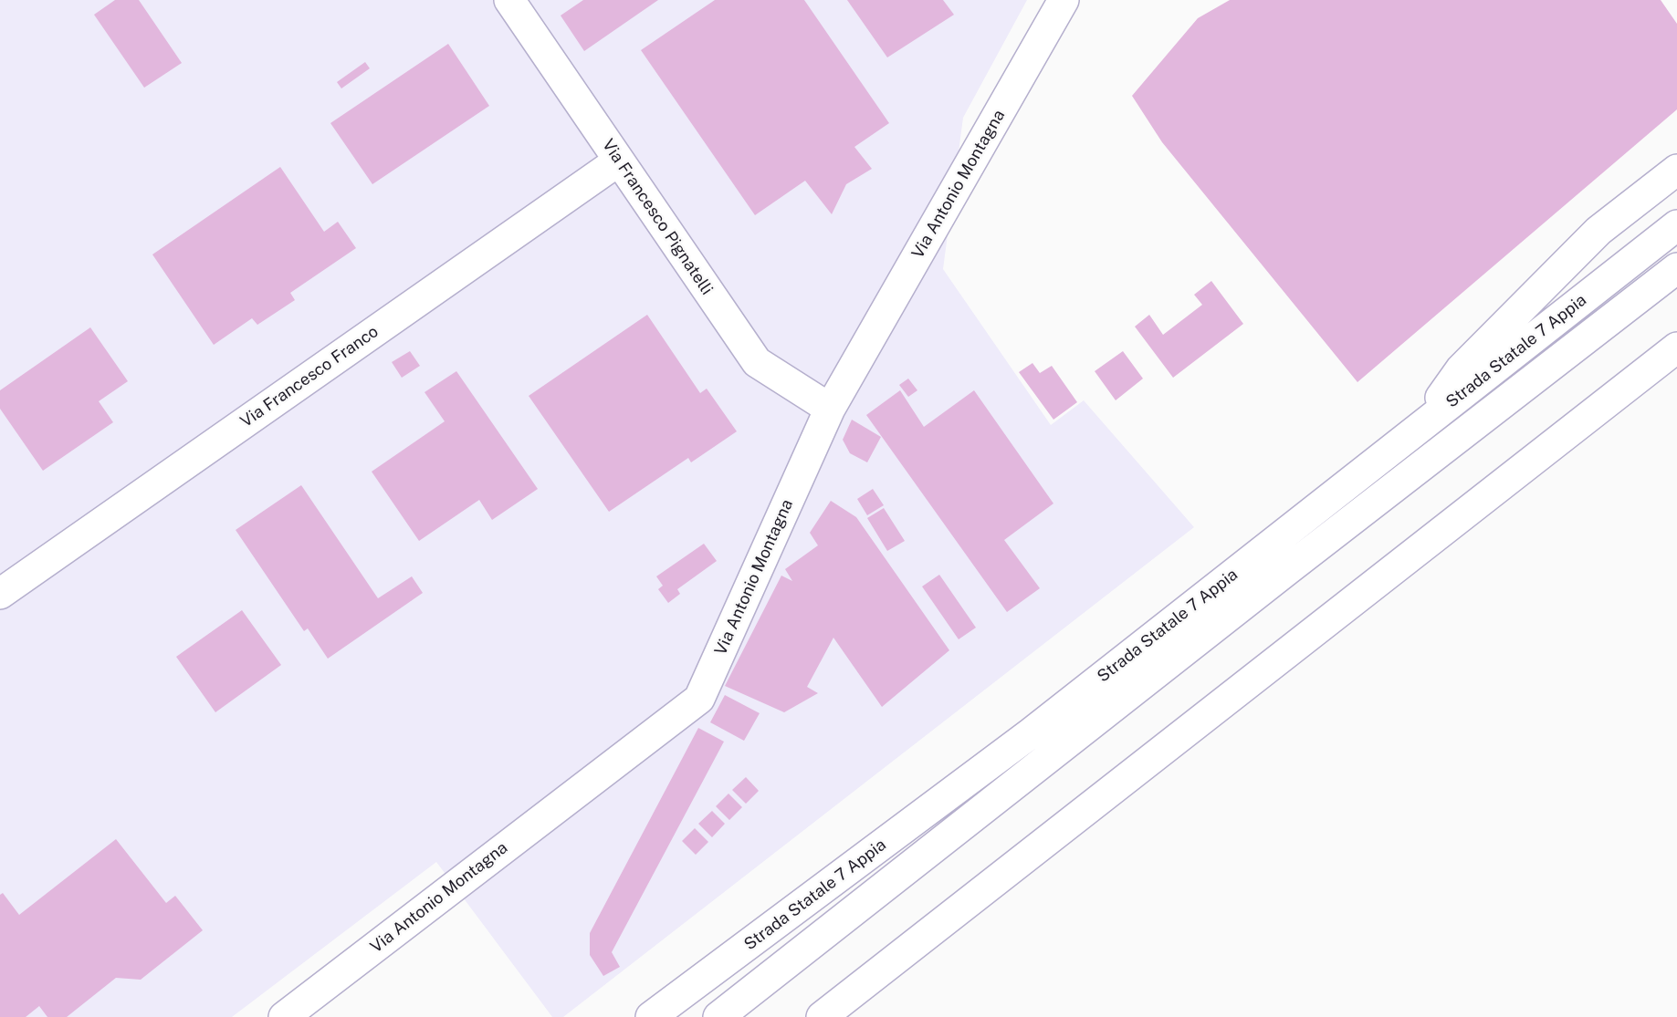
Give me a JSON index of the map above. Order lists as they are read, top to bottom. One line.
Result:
{"streets":{"main road":["Via Antonio Montagna","Via Francesco Pignatelli","Strada Statale 7 Appia","Via Francesco Franco"]},"crossings":[["Via Antonio Montagna","Via Francesco Pignatelli"],["Via Francesco Pignatelli","Via Francesco Franco"]]}
